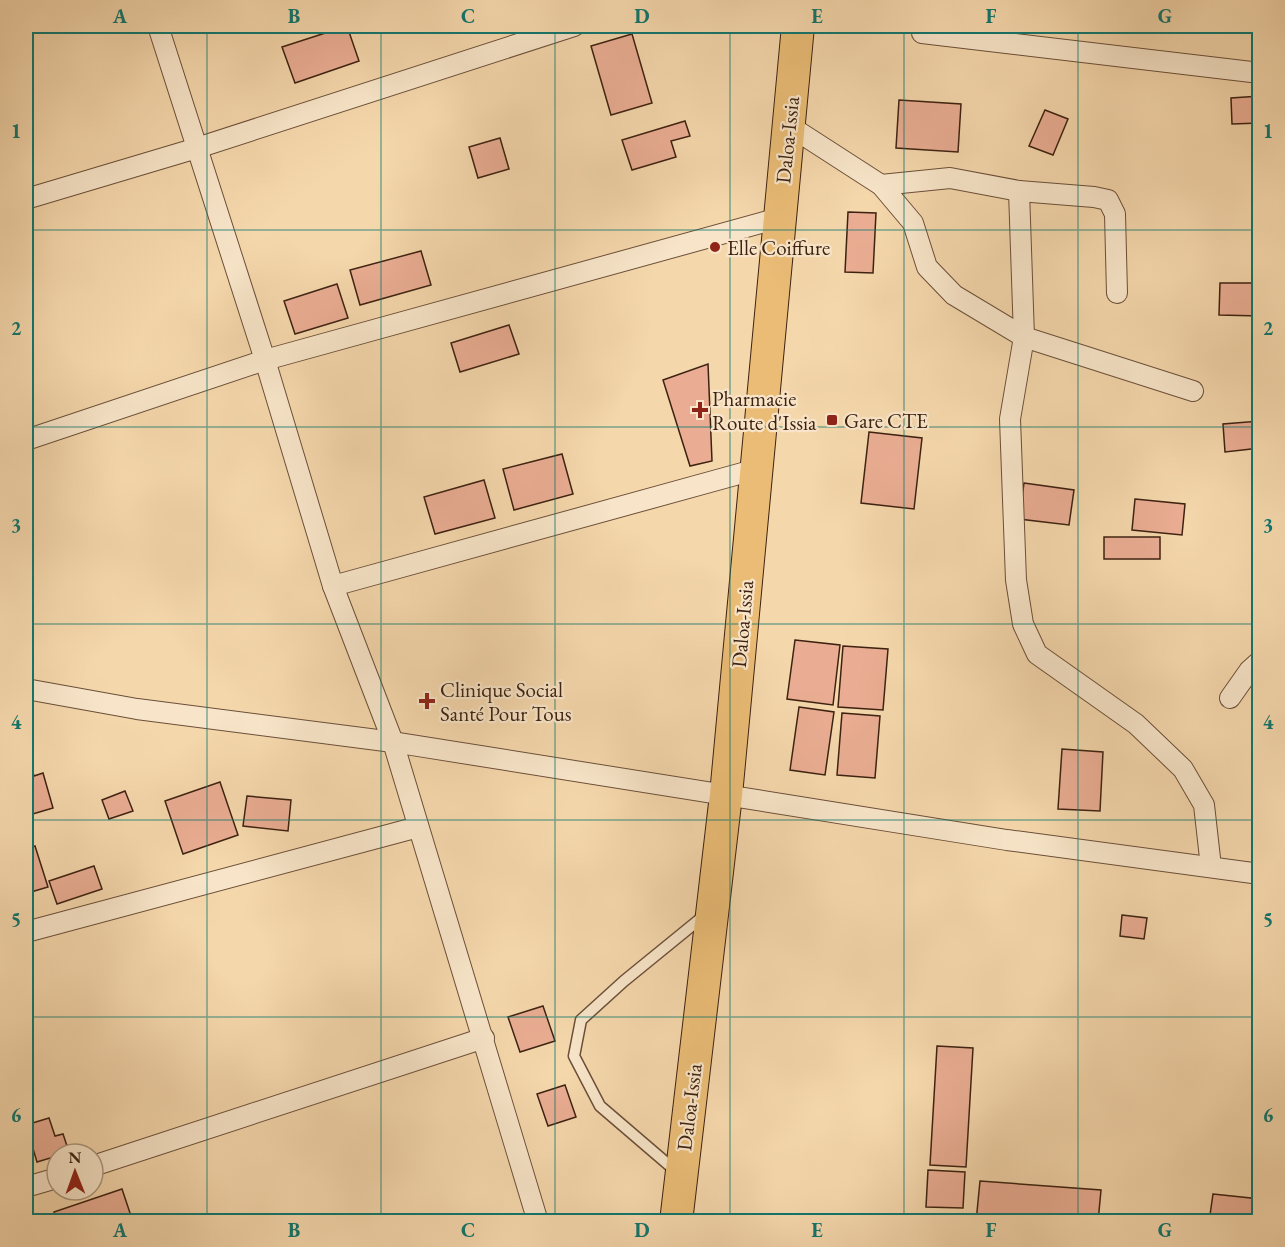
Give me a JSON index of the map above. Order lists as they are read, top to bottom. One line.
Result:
{"streets":{"main road":["Daloa-Issia"]},"places":{"other":["Elle Coiffure"],"health":["Pharmacie Route d'Issia","Clinique Social Santé Pour Tous"],"transit":["Gare CTE"]},"north":"top","grid":{"columns":["A","B","C","D","E","F","G"],"rows":["1","2","3","4","5","6"]}}
